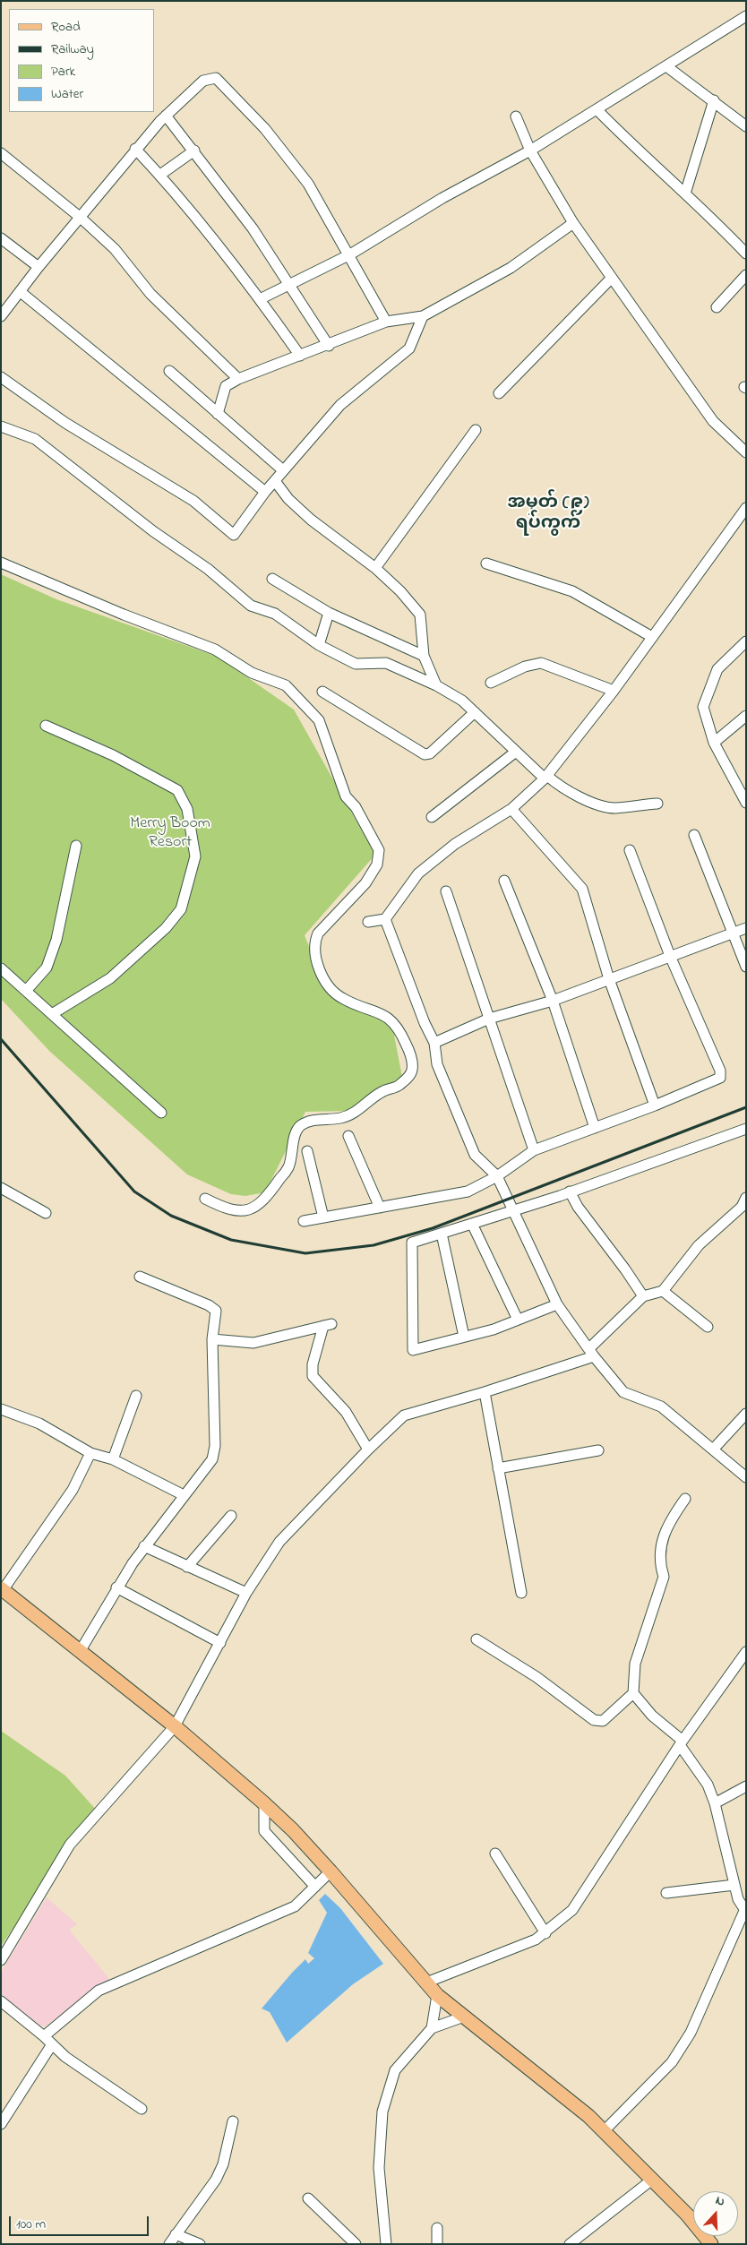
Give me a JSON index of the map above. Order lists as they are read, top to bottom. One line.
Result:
{"districts":["အမှတ် (၉) ရပ်ကွက်"],"parks":["Merry Boom Resort"],"legend":["Road","Railway","Park","Water"],"scale_bar":"100 m","north":"top"}
